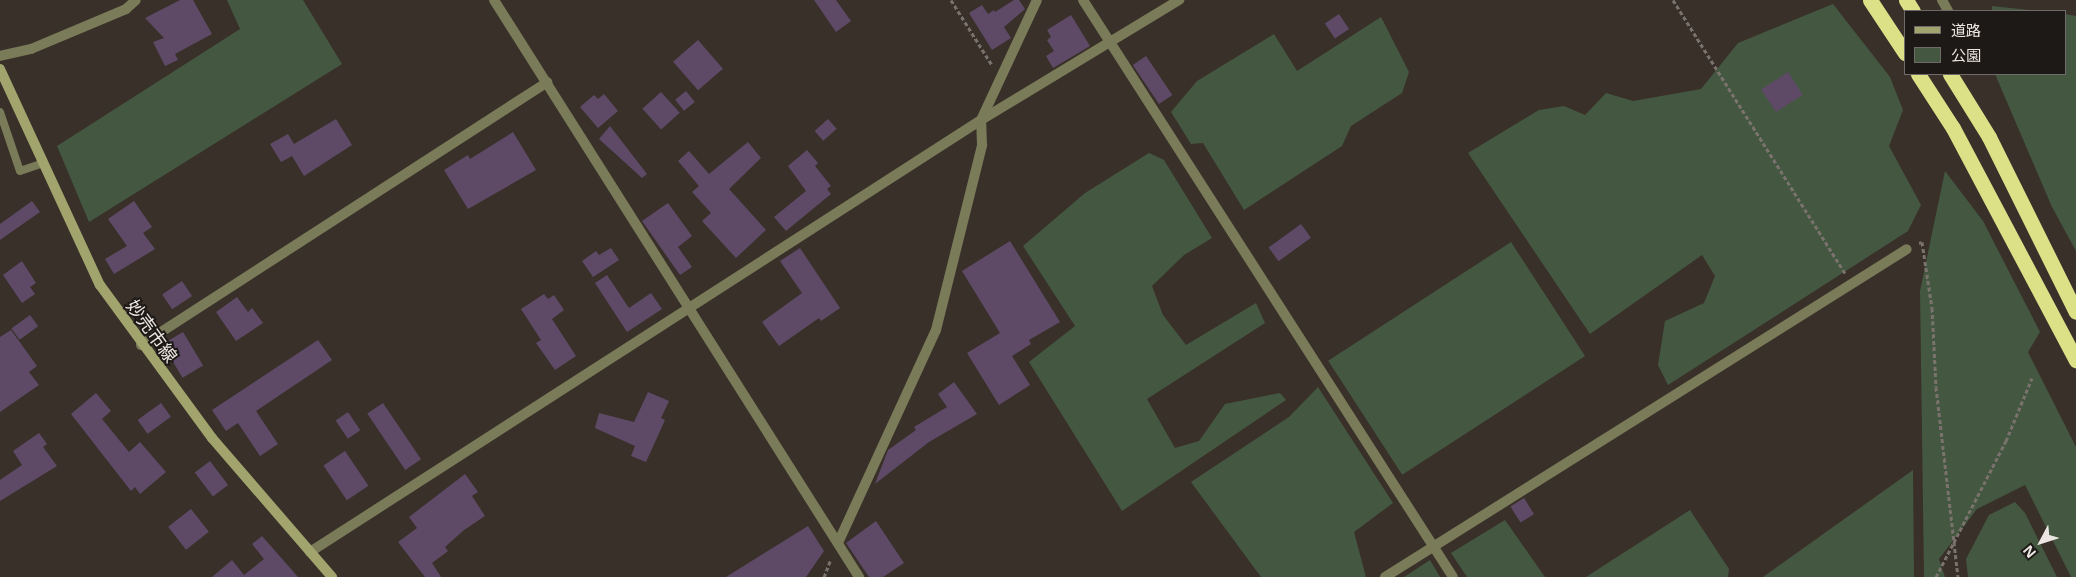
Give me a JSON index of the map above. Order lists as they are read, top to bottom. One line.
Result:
{"streets":{"main road":["妙売市線"]},"legend":["道路","公園"],"north":"bottom left"}
